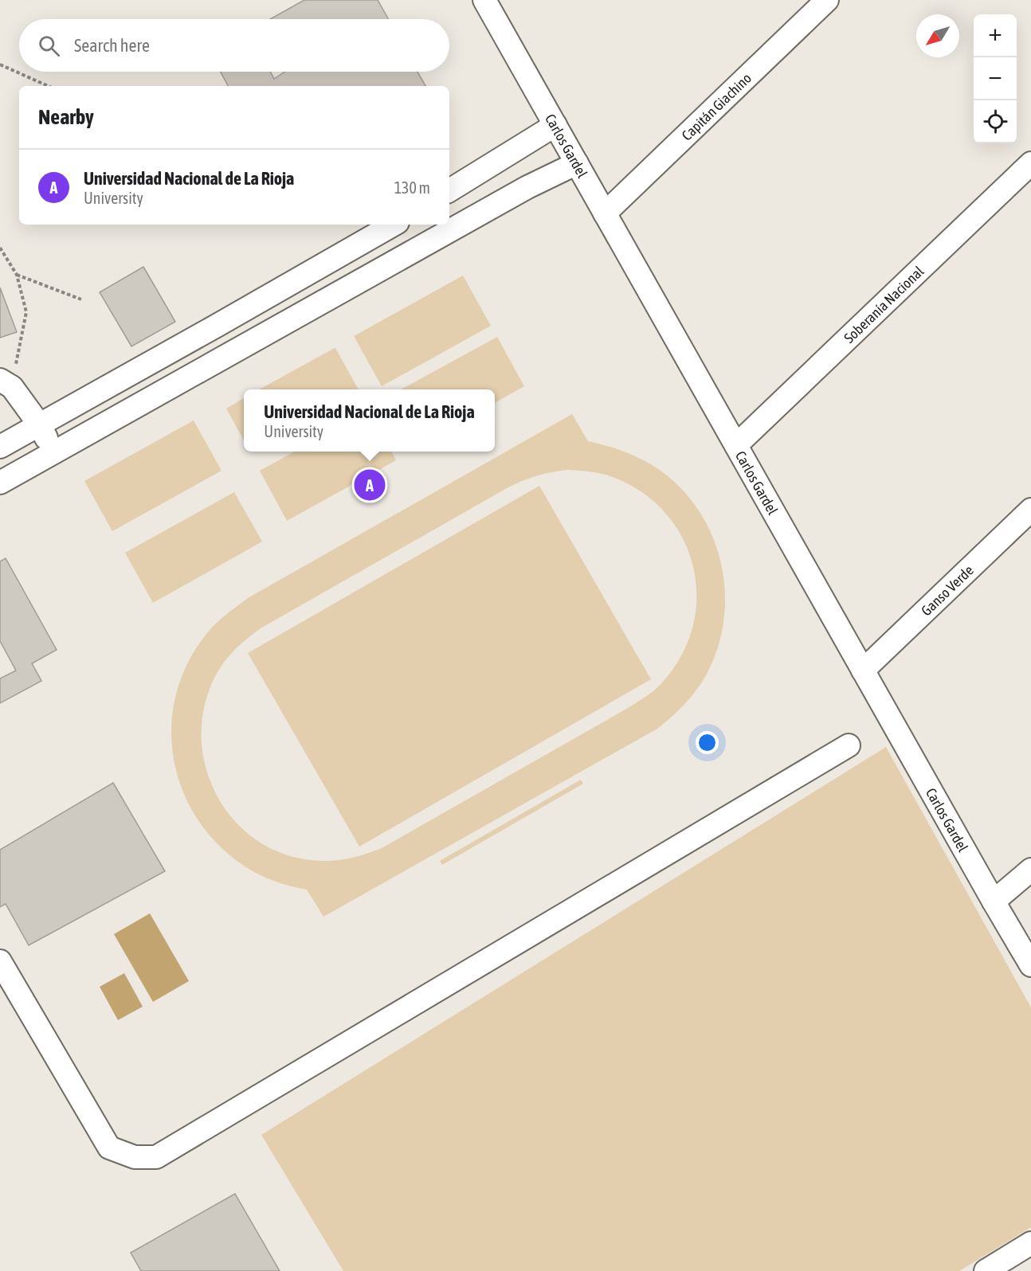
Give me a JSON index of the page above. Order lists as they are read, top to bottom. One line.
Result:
{"streets":{"street":["Capitán Giachino","Carlos Gardel","Soberanía Nacional","Ganso Verde"]},"crossings":[["Capitán Giachino","Carlos Gardel"],["Carlos Gardel","Soberanía Nacional"],["Carlos Gardel","Ganso Verde"]],"north":"bottom left","page":{"map_buttons":["+","−"],"search":"Search here","heading":"Nearby","list":[{"mark":"A","name":"Universidad Nacional de La Rioja","note":"University","value":"130 m"}],"popup":["Universidad Nacional de La Rioja","University"],"pins":"A"}}
